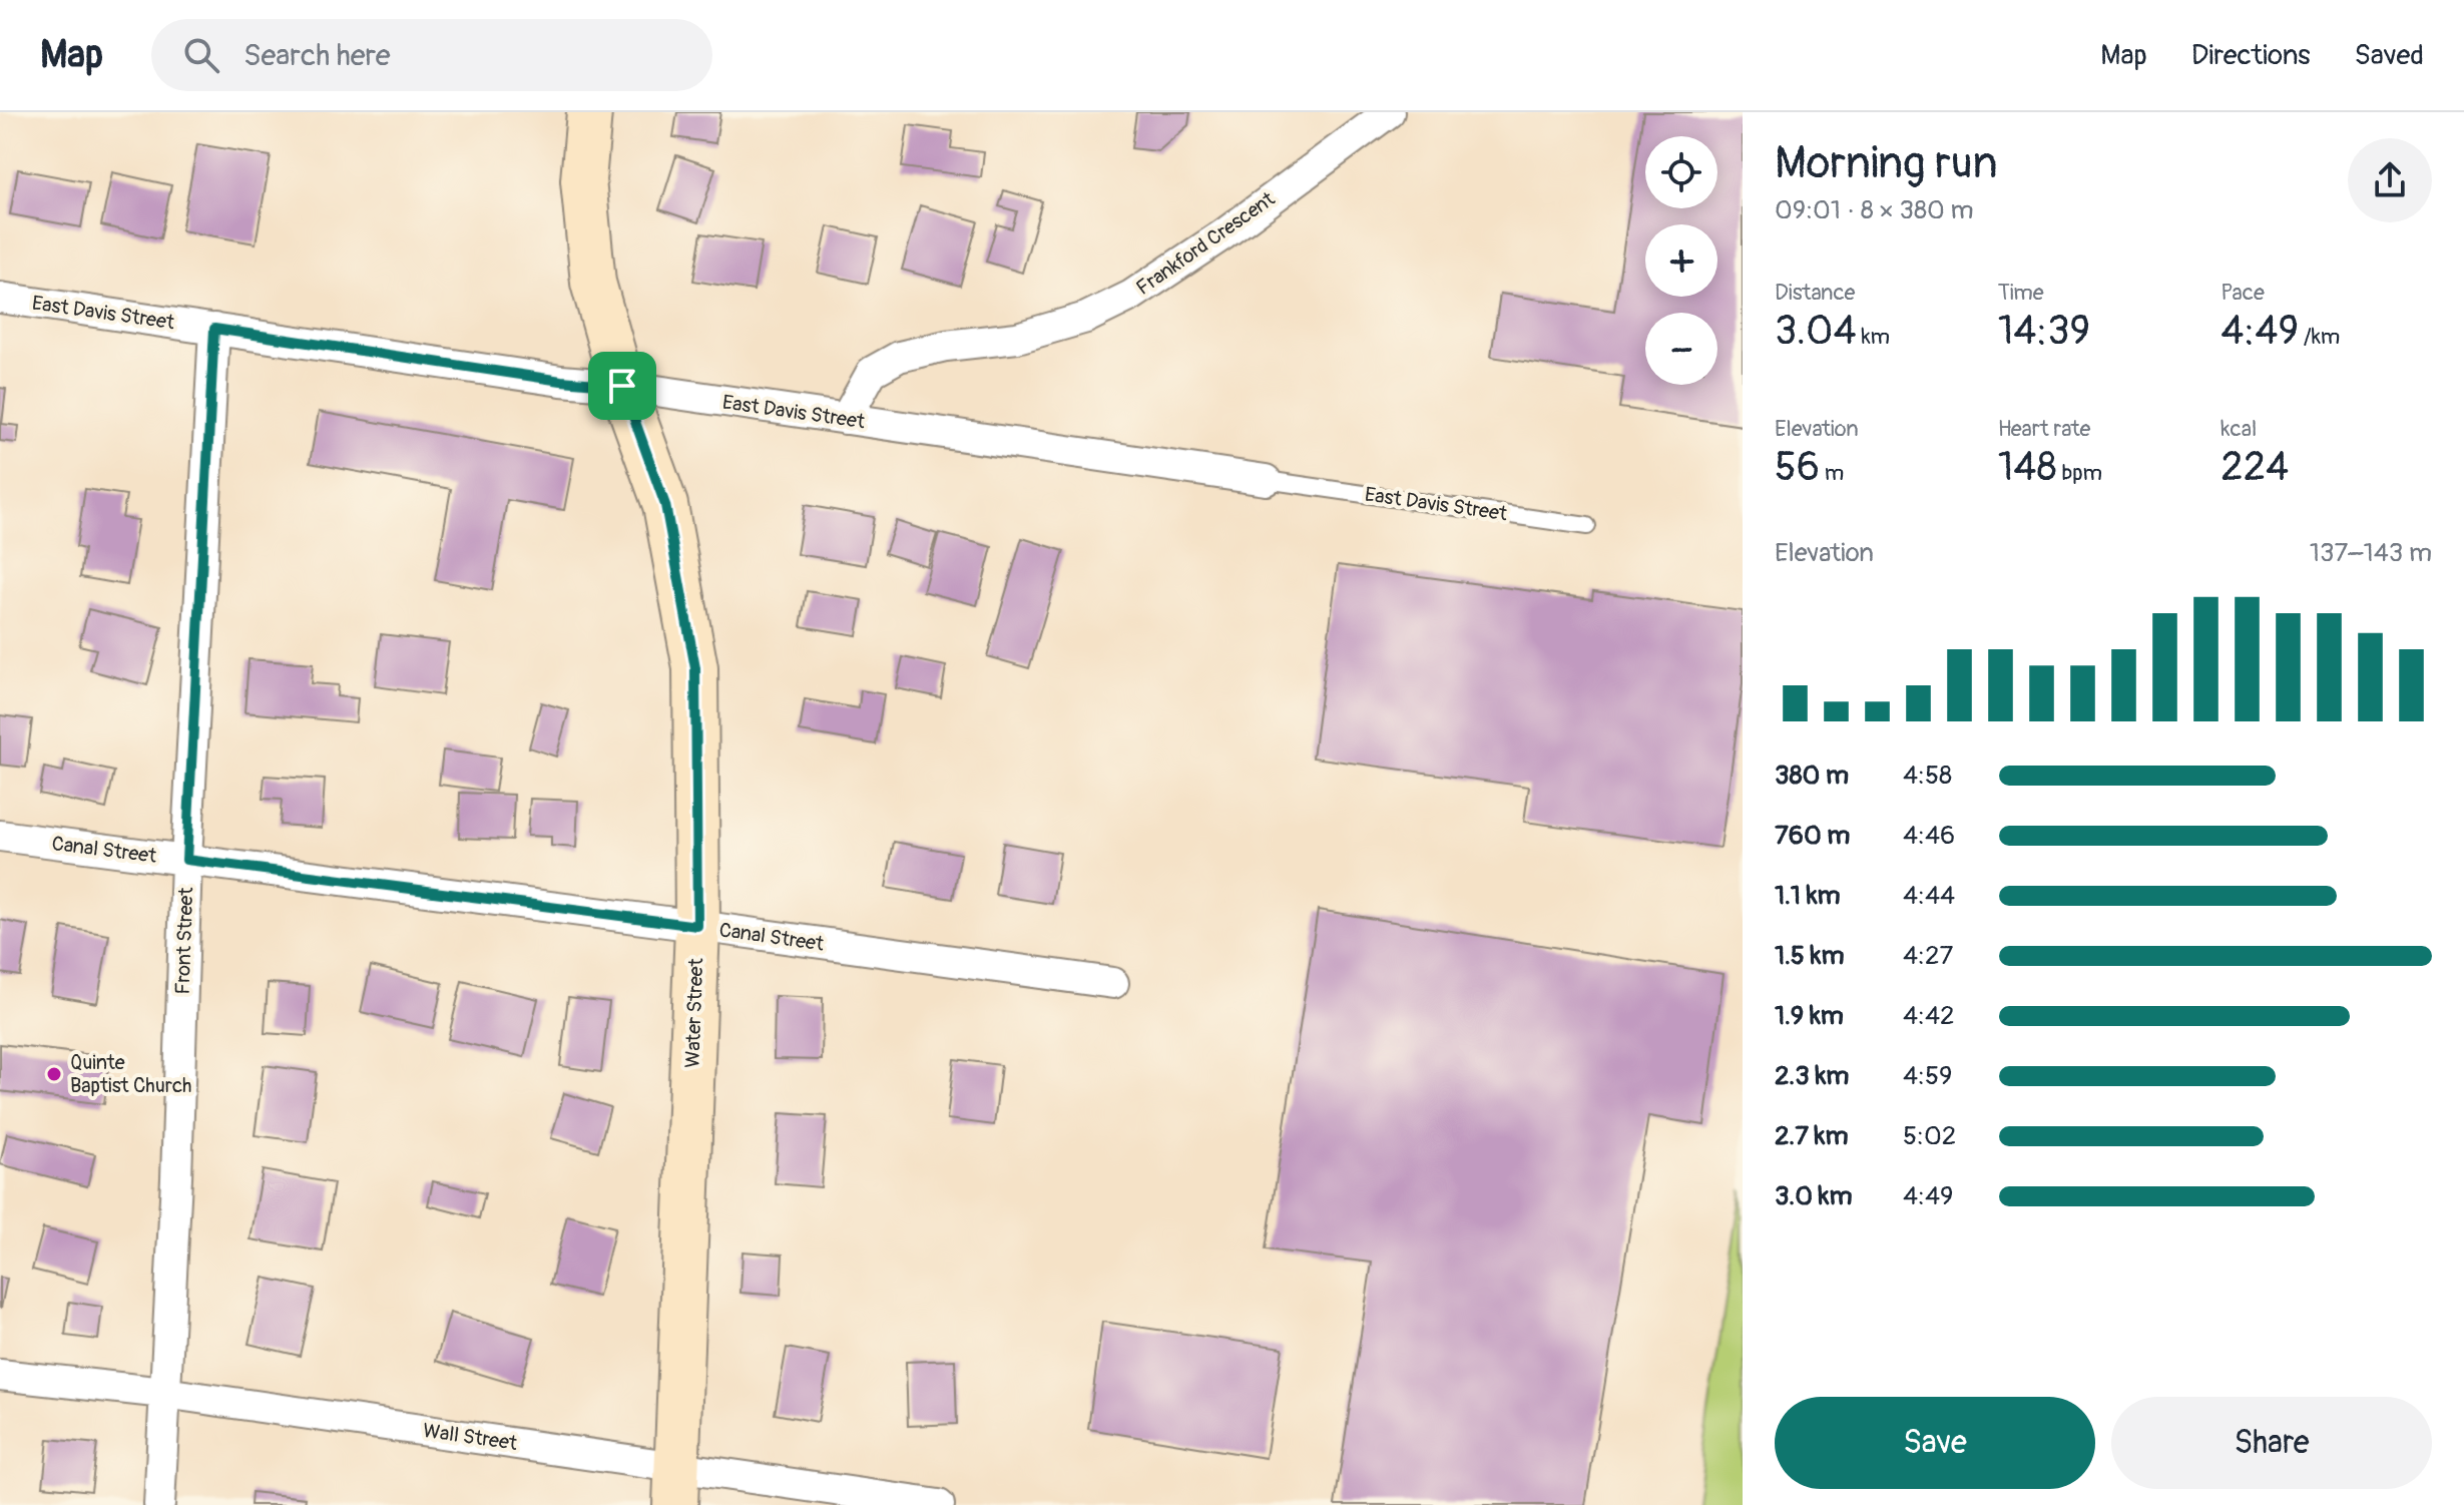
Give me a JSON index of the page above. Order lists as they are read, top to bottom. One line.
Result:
{"streets":{"main road":["Water Street"],"street":["Frankford Crescent","East Davis Street","Canal Street","Front Street","Wall Street"]},"crossings":[["Frankford Crescent","East Davis Street"],["East Davis Street","Front Street"],["East Davis Street","Water Street"],["Canal Street","Front Street"],["Canal Street","Water Street"],["Front Street","Wall Street"],["Water Street","Wall Street"]],"places":["Quinte Baptist Church"],"page":{"header":"Map","search":"Search here","nav":["Map","Directions","Saved"],"heading":["Morning run","09:01 · 8 × 380 m"],"map_buttons":["+","−"],"stats":[["Distance","3.04 km"],["Time","14:39"],["Pace","4:49 /km"],["Elevation","56 m"],["Heart rate","148 bpm"],["kcal","224"]],"chart":["Elevation","137–143 m"],"list":[{"name":"380 m","note":"4:58"},{"name":"760 m","note":"4:46"},{"name":"1.1 km","note":"4:44"},{"name":"1.5 km","note":"4:27"},{"name":"1.9 km","note":"4:42"},{"name":"2.3 km","note":"4:59"},{"name":"2.7 km","note":"5:02"},{"name":"3.0 km","note":"4:49"}],"buttons":["Save","Share"]}}
